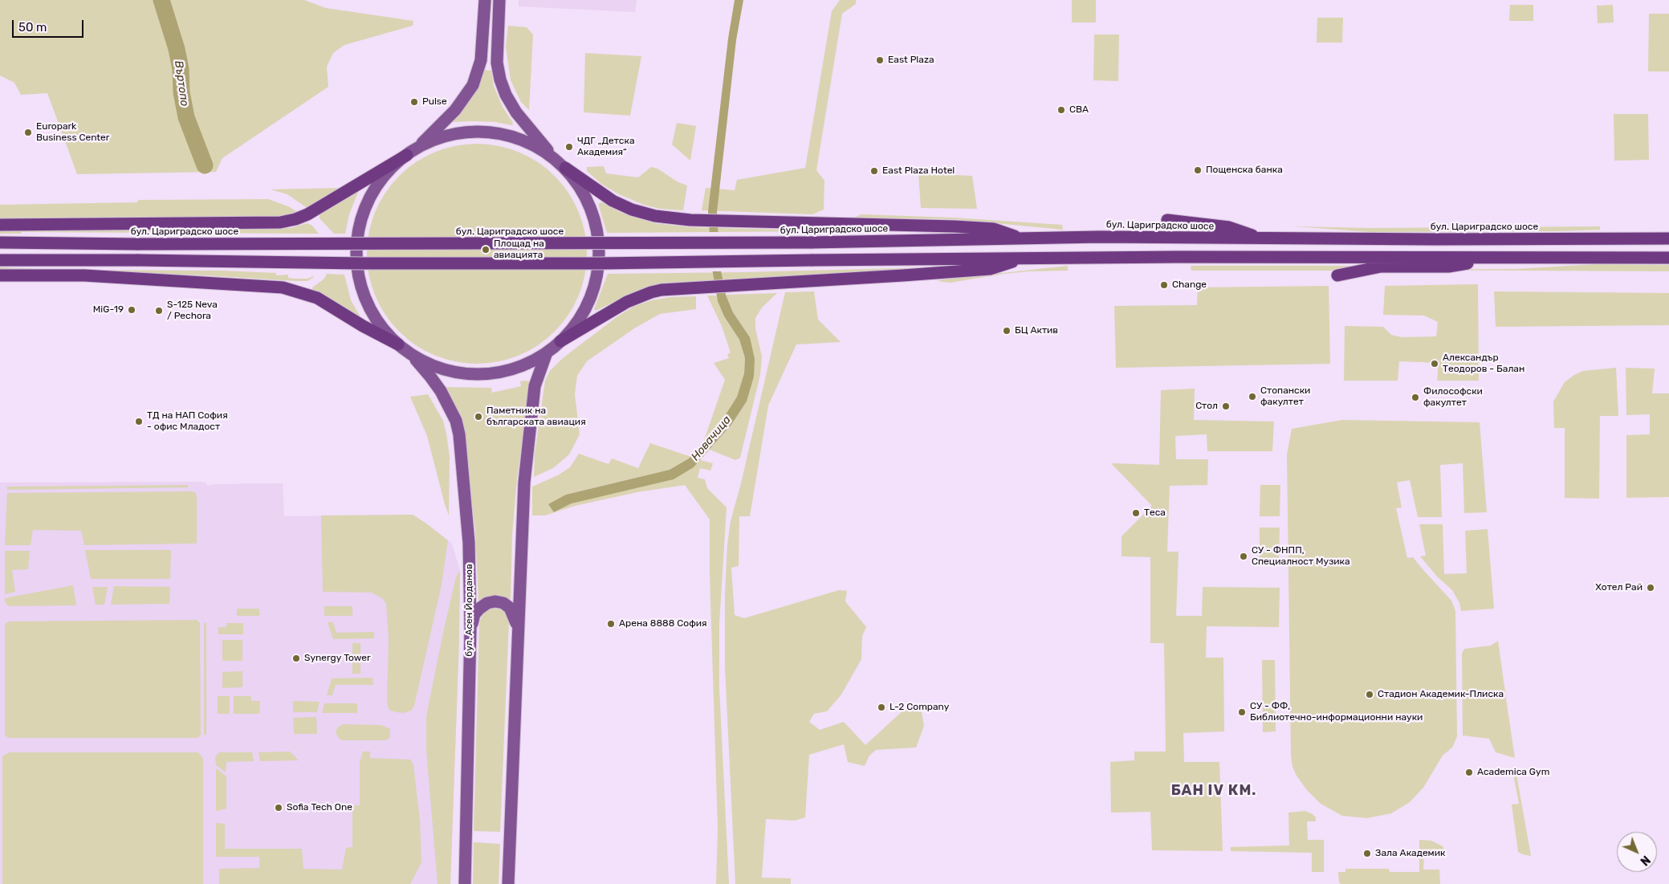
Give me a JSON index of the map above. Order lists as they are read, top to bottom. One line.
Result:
{"streets":{"highway":["бул. Цариградско шосе"],"main road":["бул. Асен Йорданов"]},"districts":["БАН IV КМ."],"water":["Въртопо","Новачица"],"places":["East Plaza","Pulse","CBA","Europark Business Center","ЧДГ „Детска Академия“","Пощенска банка","East Plaza Hotel","Площад на авиацията","Change","MiG-19","S-125 Neva / Pechora","БЦ Актив","Александър Теодоров - Балан","Стопански факултет","Философски факултет","Стол","Паметник на българската авиация","ТД на НАП София - офис Младост","Теса","СУ - ФНПП, Специалност Музика","Хотел Рай","Арена 8888 София","Synergy Tower","Стадион Академик-Плиска","L-2 Company","СУ - ФФ, Библиотечно-информационни науки","Academica Gym","Sofia Tech One","Зала Академик"],"scale_bar":"50 m","north":"bottom right"}
